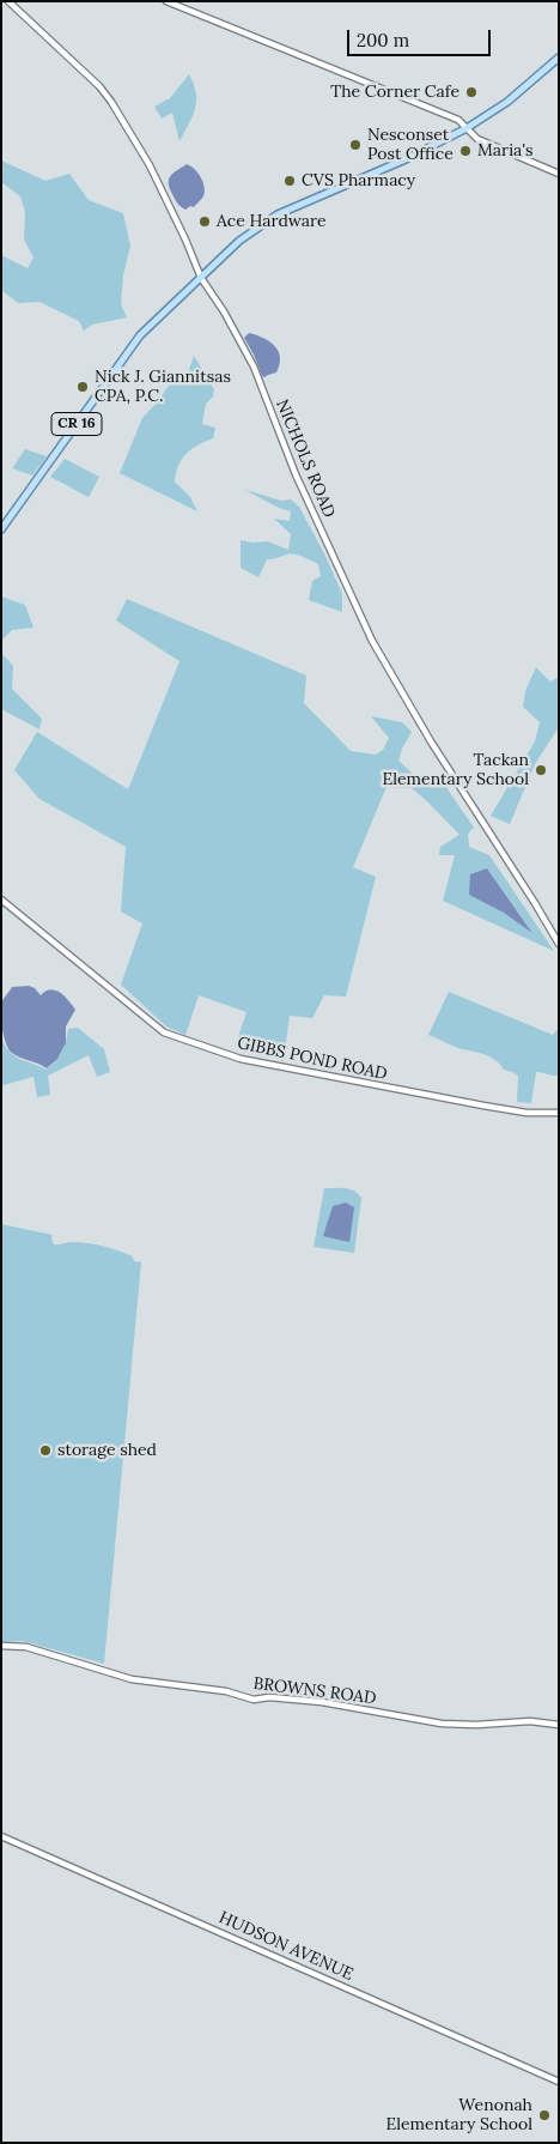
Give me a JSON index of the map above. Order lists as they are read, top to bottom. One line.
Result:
{"streets":{"main road":["CR 16"],"street":["NICHOLS ROAD","GIBBS POND ROAD","BROWNS ROAD","HUDSON AVENUE"]},"crossings":[["CR 16","NICHOLS ROAD"]],"places":["The Corner Cafe","Nesconset Post Office","Maria's","CVS Pharmacy","Ace Hardware","Nick J. Giannitsas CPA, P.C.","Tackan Elementary School","storage shed","Wenonah Elementary School"],"scale_bar":"200 m"}
